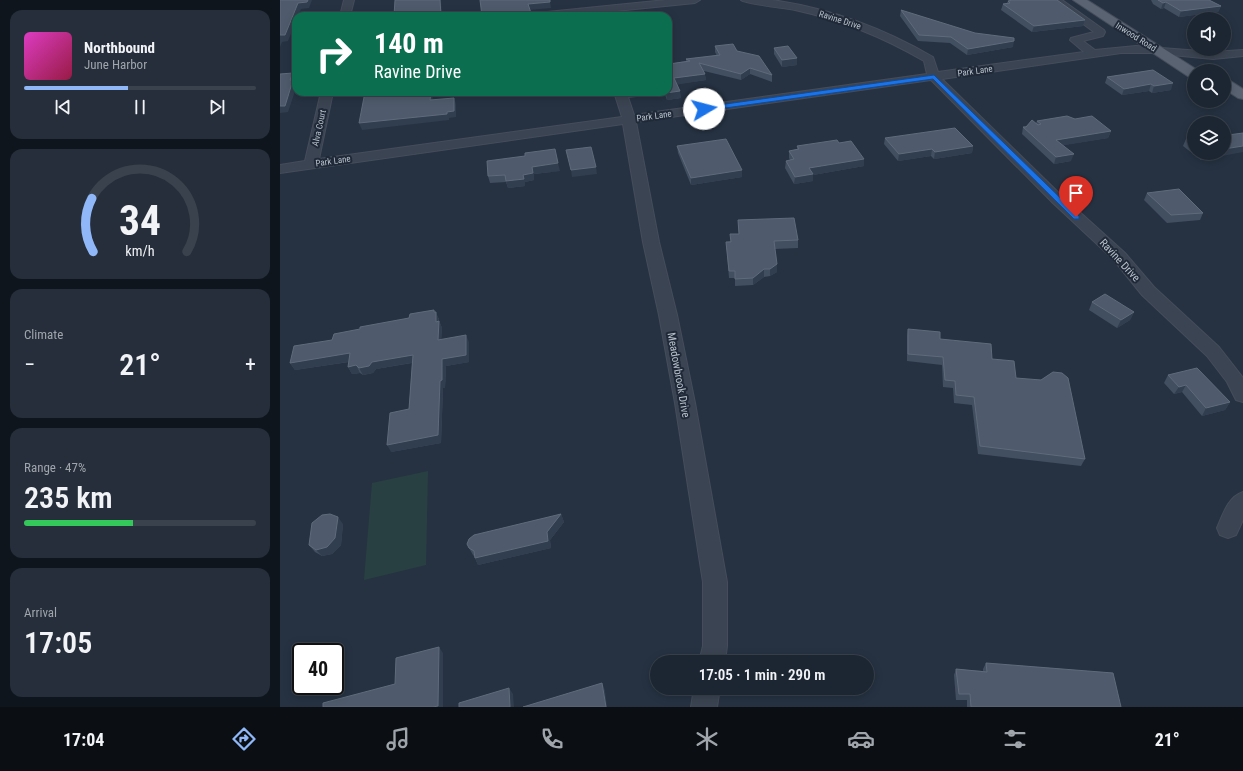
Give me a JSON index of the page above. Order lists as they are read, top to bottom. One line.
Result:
{"streets":{"main road":["Inwood Road"],"street":["Ravine Drive","Park Lane","Alva Court","Meadowbrook Drive"]},"crossings":[["Ravine Drive","Park Lane"],["Inwood Road","Park Lane"],["Park Lane","Alva Court"],["Park Lane","Meadowbrook Drive"]],"page":{"turn":["140 m","Ravine Drive"],"song":["Northbound","June Harbor"],"tile":["Climate",["Range · 47%","235 km"],["Arrival","17:05"]],"heat":["−","21°","+"],"limit":"40","trip":"17:05 · 1 min · 290 m","tabs":["17:04","21°"],"gauge":["34","km/h"]}}
